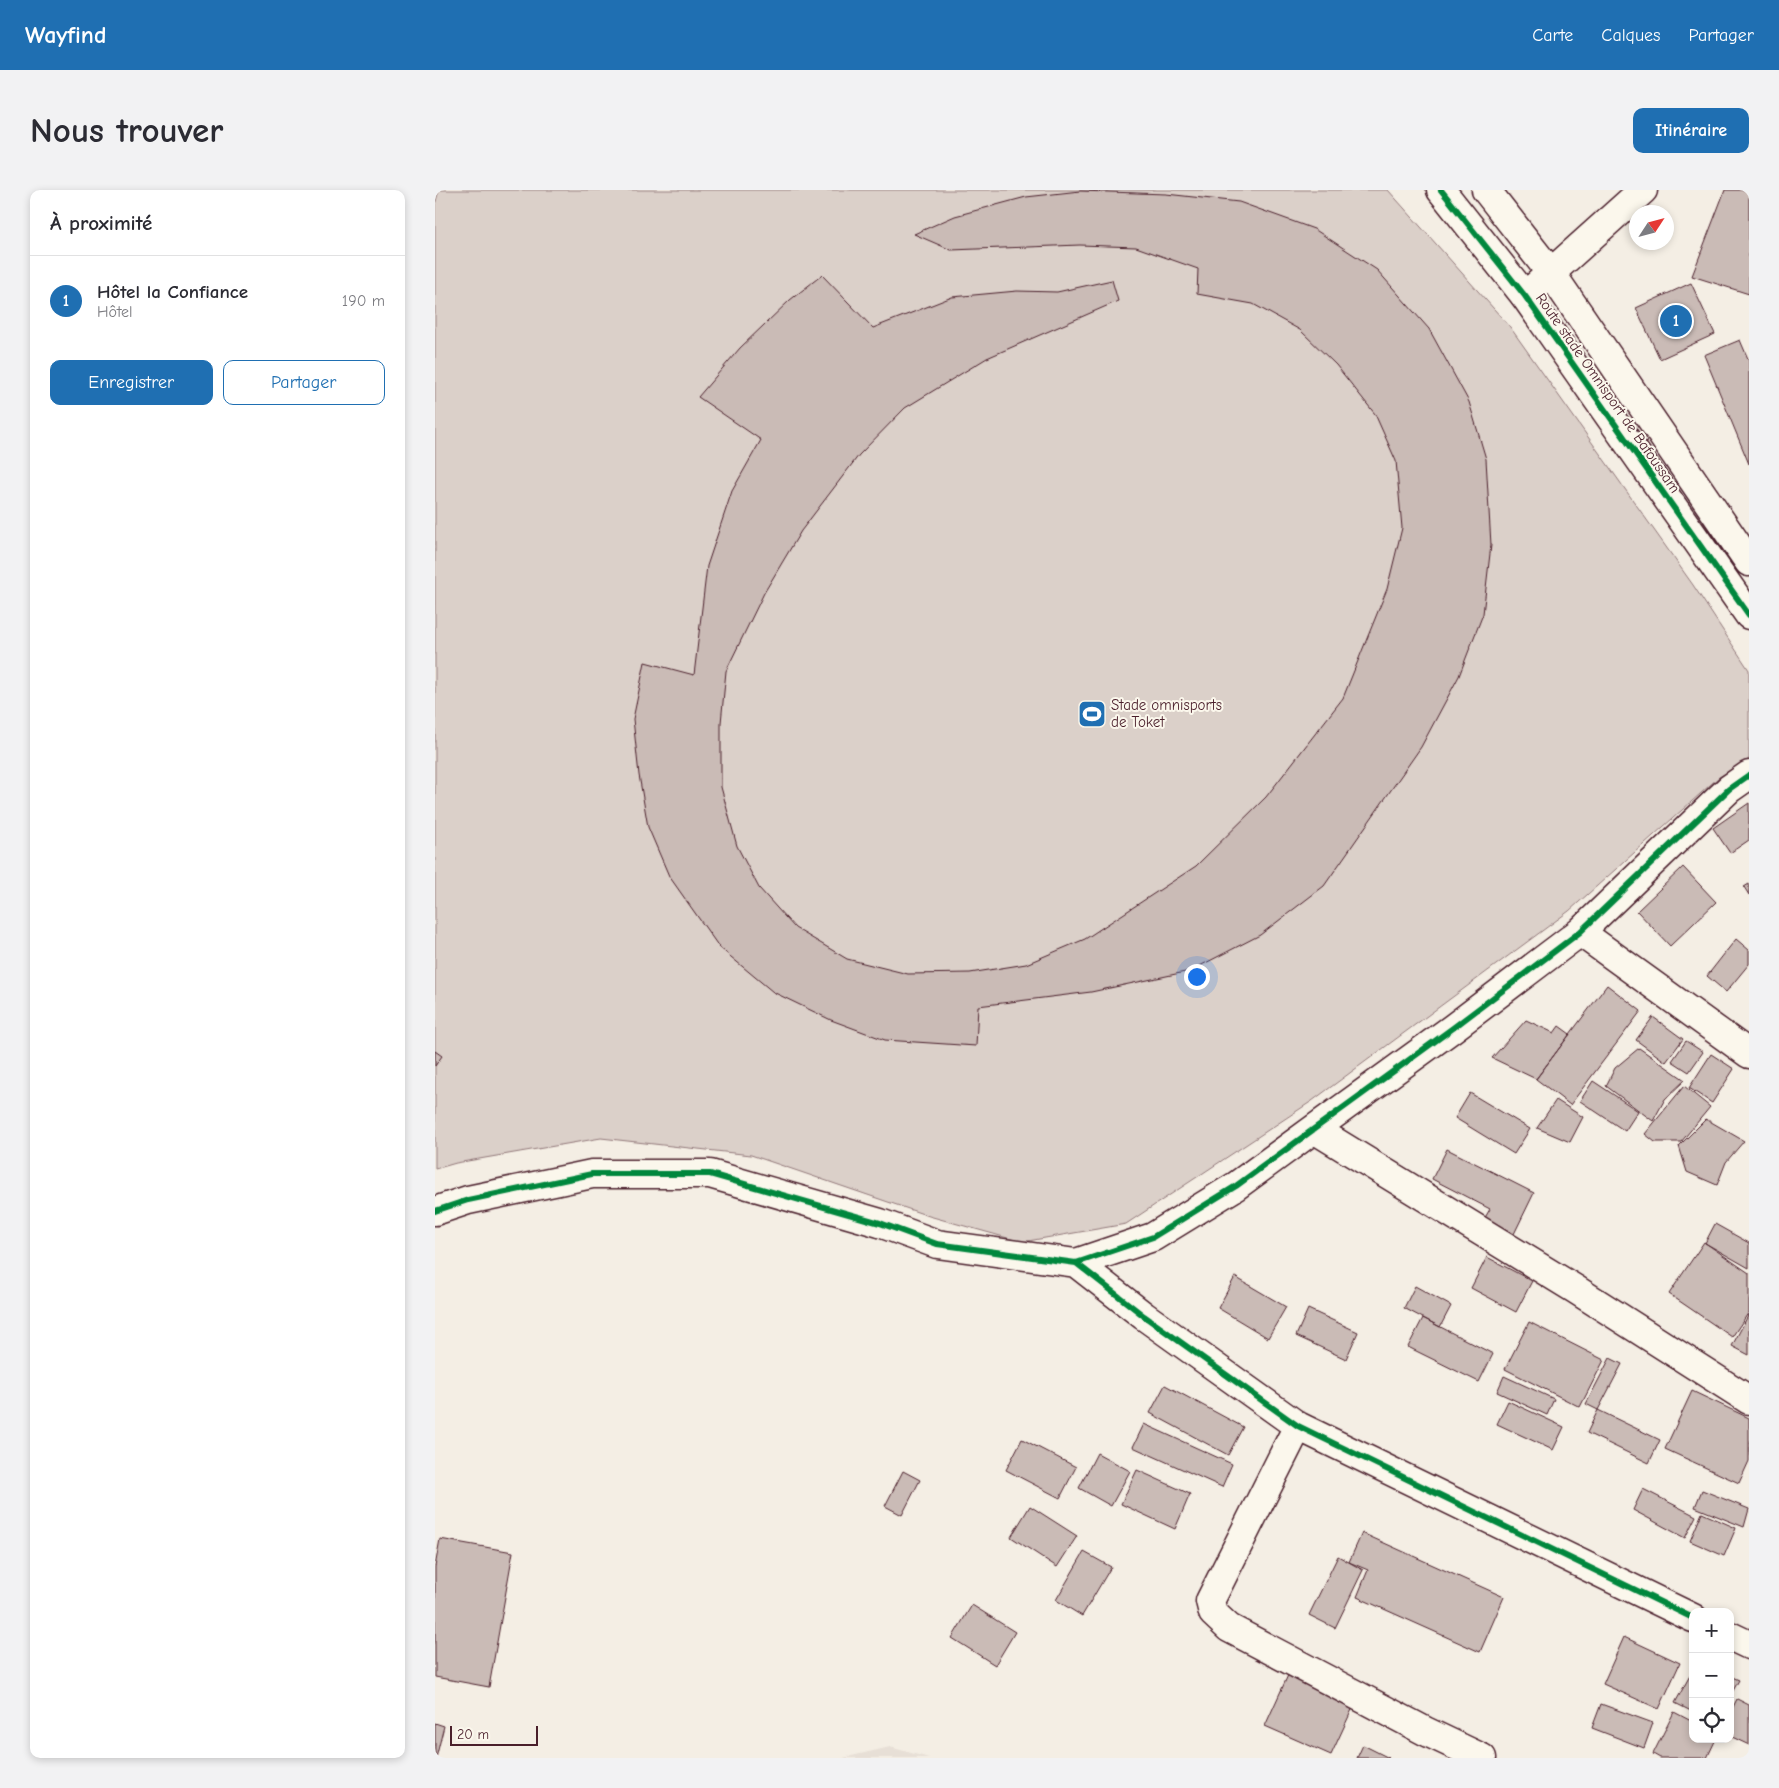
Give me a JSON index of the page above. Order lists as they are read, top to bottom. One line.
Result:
{"streets":{"street":["Route stade Omnisport de Bafoussam"]},"places":{"sports":["Stade omnisports de Toket"]},"scale_bar":"20 m","north":"top right","page":{"header":"Wayfind","nav":["Carte","Calques","Partager"],"buttons":["Itinéraire",["Enregistrer","Partager"]],"title":"Nous trouver","heading":"À proximité","list":[{"mark":"1","name":"Hôtel la Confiance","note":"Hôtel","value":"190 m"}],"pins":"1","map_buttons":["+","−"],"scale":"20 m"}}
